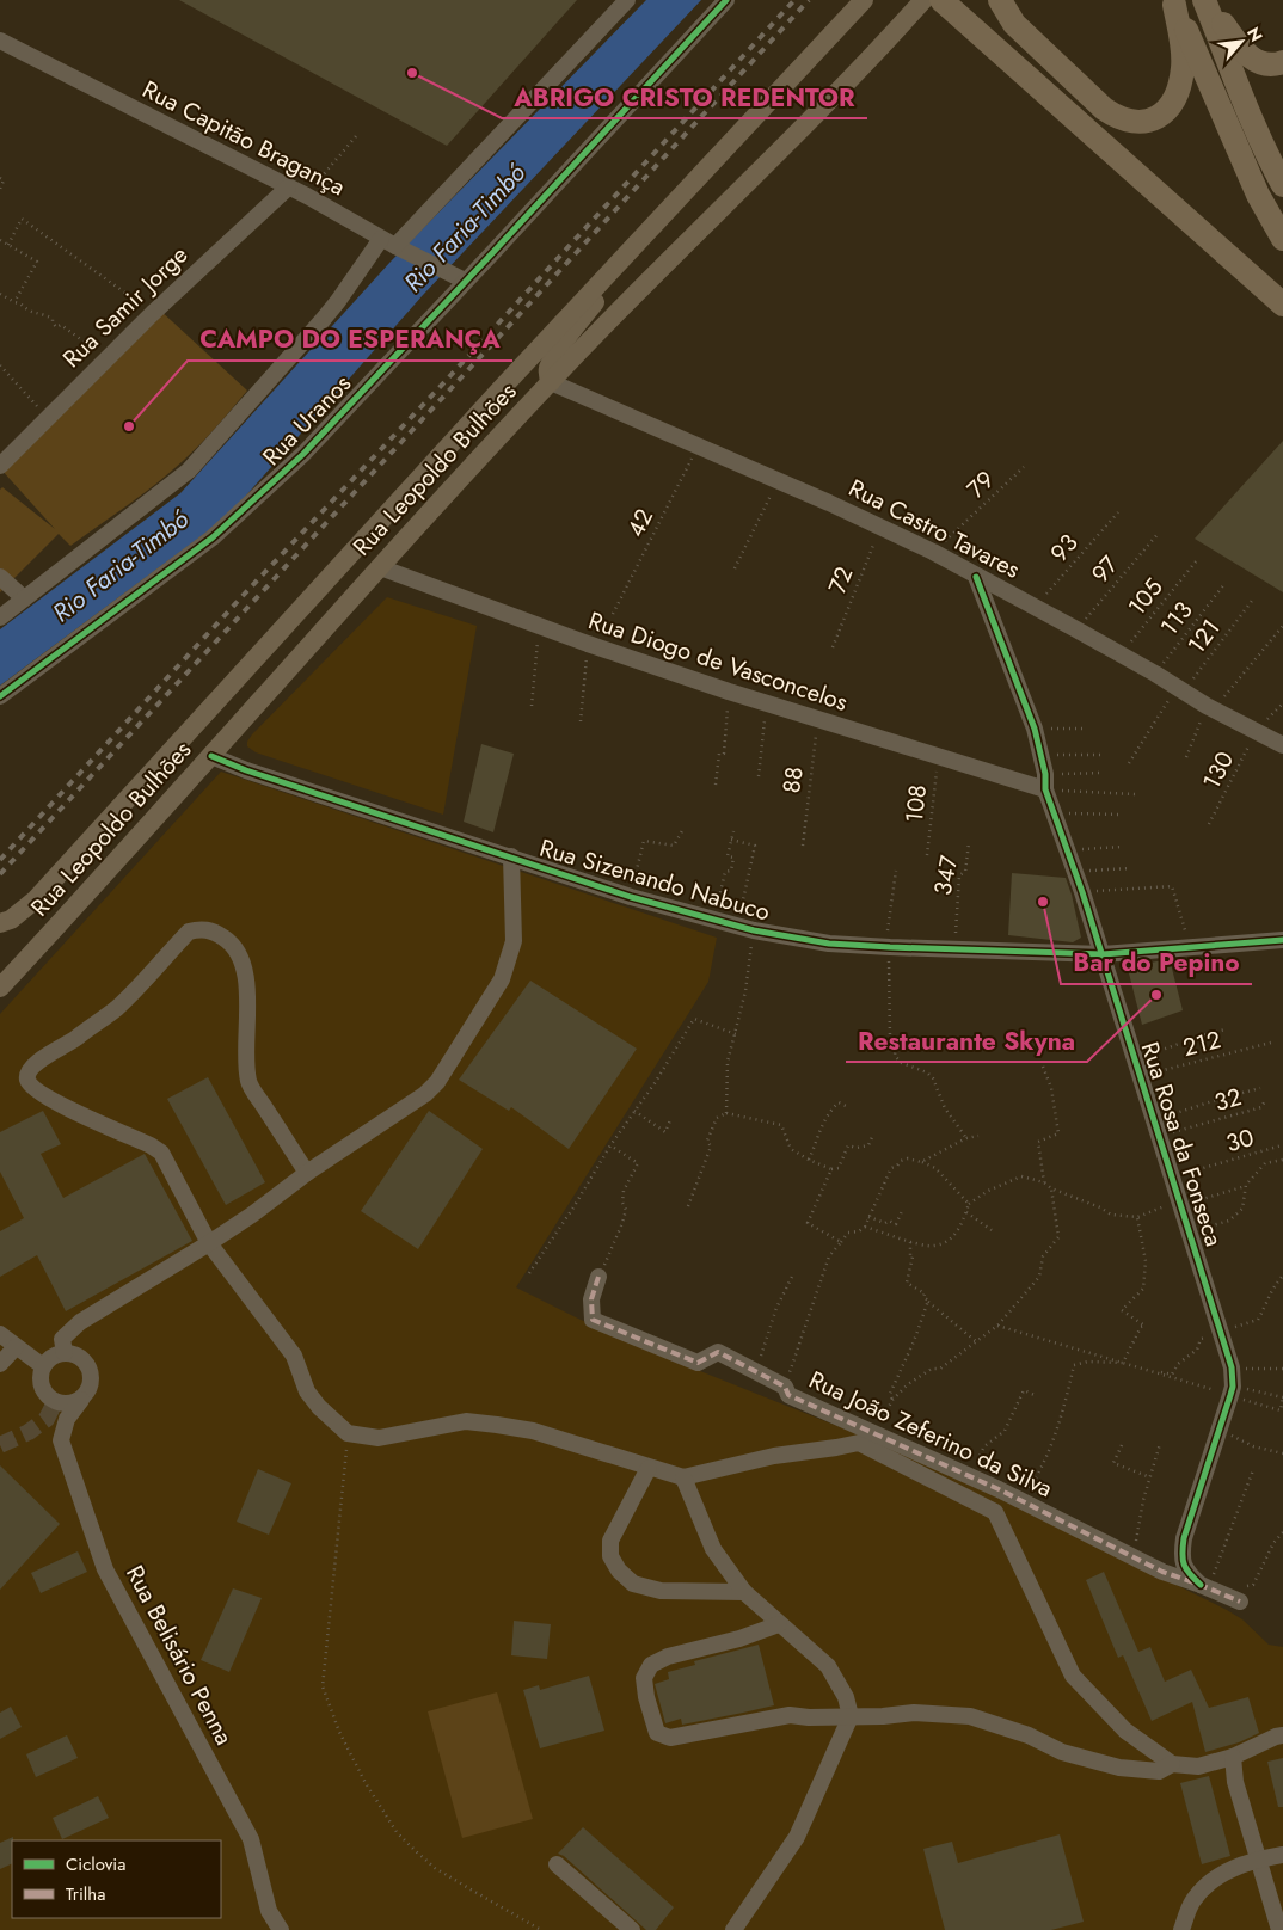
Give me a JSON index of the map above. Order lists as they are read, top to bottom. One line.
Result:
{"streets":{"main road":["Rua Leopoldo Bulhões"],"street":["Rua Capitão Bragança","Rua Samir Jorge","Rua Uranos","Rua Castro Tavares","Rua Diogo de Vasconcelos","Rua Sizenando Nabuco","Rua Rosa da Fonseca","Rua João Zeferino da Silva","Rua Belisário Penna"],"path":["79","42","93","97","72","105","113","121","130","88","108","347","212","32","30"]},"crossings":[["Rua Capitão Bragança","Rua Samir Jorge"],["Rua Capitão Bragança","Rua Uranos"],["Rua Leopoldo Bulhões","Rua Castro Tavares"],["Rua Leopoldo Bulhões","Rua Diogo de Vasconcelos"],["Rua Leopoldo Bulhões","Rua Sizenando Nabuco"],["79","Rua Castro Tavares"],["42","Rua Castro Tavares"],["Rua Castro Tavares","93"],["Rua Castro Tavares","97"],["Rua Castro Tavares","72"],["Rua Castro Tavares","105"],["Rua Castro Tavares","113"],["Rua Castro Tavares","121"],["Rua Castro Tavares","130"],["Rua Castro Tavares","Rua Rosa da Fonseca"],["Rua Diogo de Vasconcelos","88"],["Rua Diogo de Vasconcelos","108"],["Rua Diogo de Vasconcelos","Rua Rosa da Fonseca"],["347","Rua Sizenando Nabuco"],["Rua Sizenando Nabuco","Rua Rosa da Fonseca"],["212","Rua Rosa da Fonseca"],["32","Rua Rosa da Fonseca"],["30","Rua Rosa da Fonseca"],["Rua Rosa da Fonseca","Rua João Zeferino da Silva"]],"water":["Rio Faria-Timbó"],"places":["ABRIGO CRISTO REDENTOR","CAMPO DO ESPERANÇA","Bar do Pepino","Restaurante Skyna"],"legend":["Ciclovia","Trilha"],"north":"top right"}
